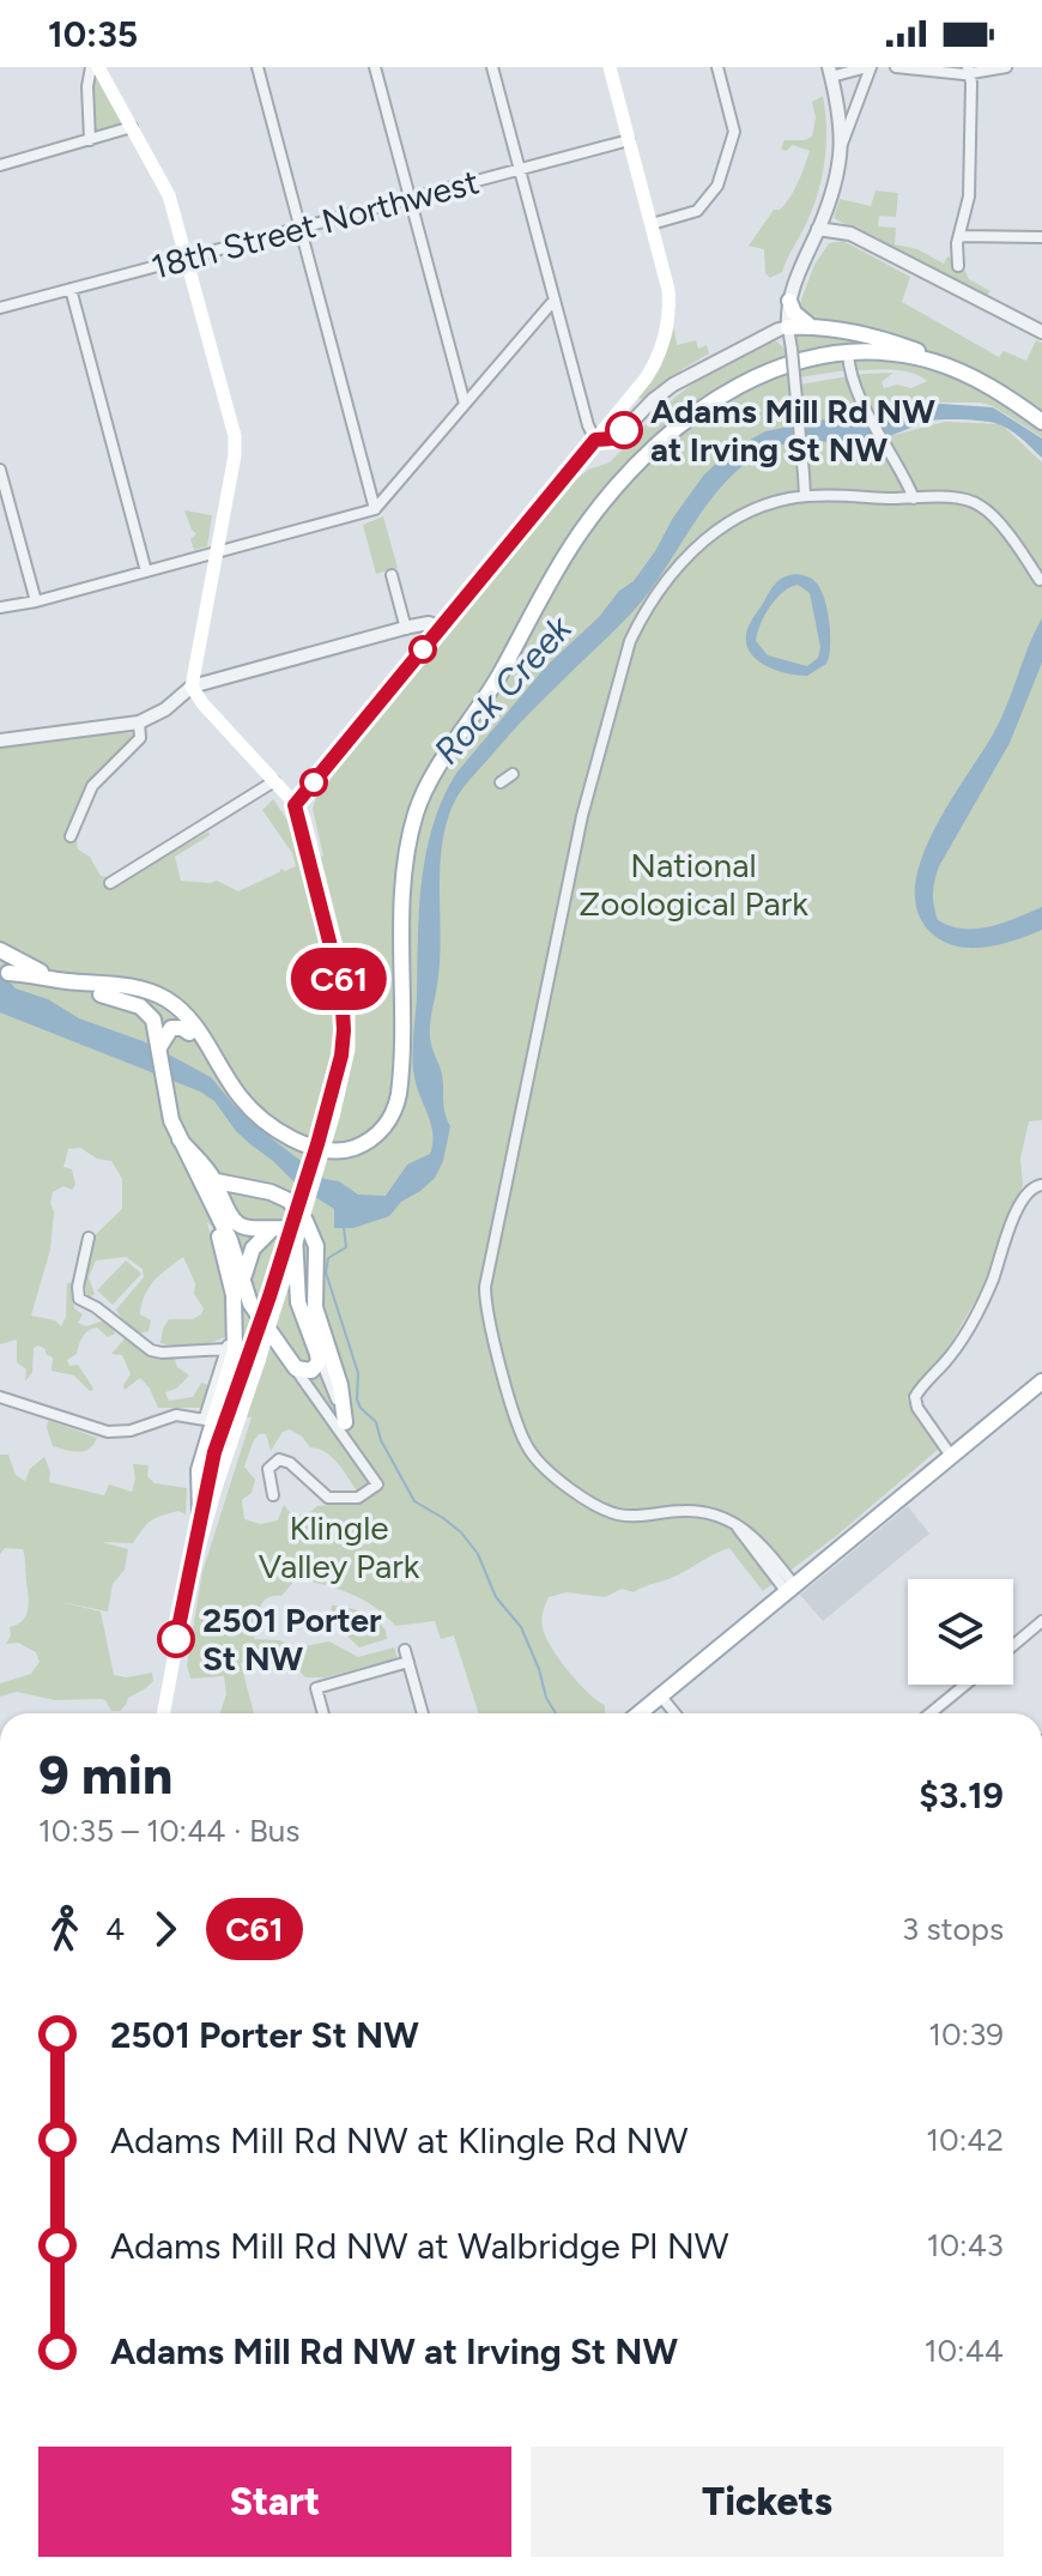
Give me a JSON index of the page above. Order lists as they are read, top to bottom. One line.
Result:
{"streets":{"street":["18th Street Northwest"]},"water":["Rock Creek"],"parks":["National Zoological Park","Klingle Valley Park"],"places":["Adams Mill Rd NW at Irving St NW","2501 Porter St NW"],"lines":["bus line C61"],"page":{"status":"10:35","on_map":"C61","heading":["9 min","10:35 – 10:44 · Bus","$3.19"],"legs":["4","C61","3 stops"],"list":[{"name":"2501 Porter St NW","value":"10:39"},{"name":"Adams Mill Rd NW at Klingle Rd NW","value":"10:42"},{"name":"Adams Mill Rd NW at Walbridge Pl NW","value":"10:43"},{"name":"Adams Mill Rd NW at Irving St NW","value":"10:44"}],"buttons":["Start","Tickets"]}}
